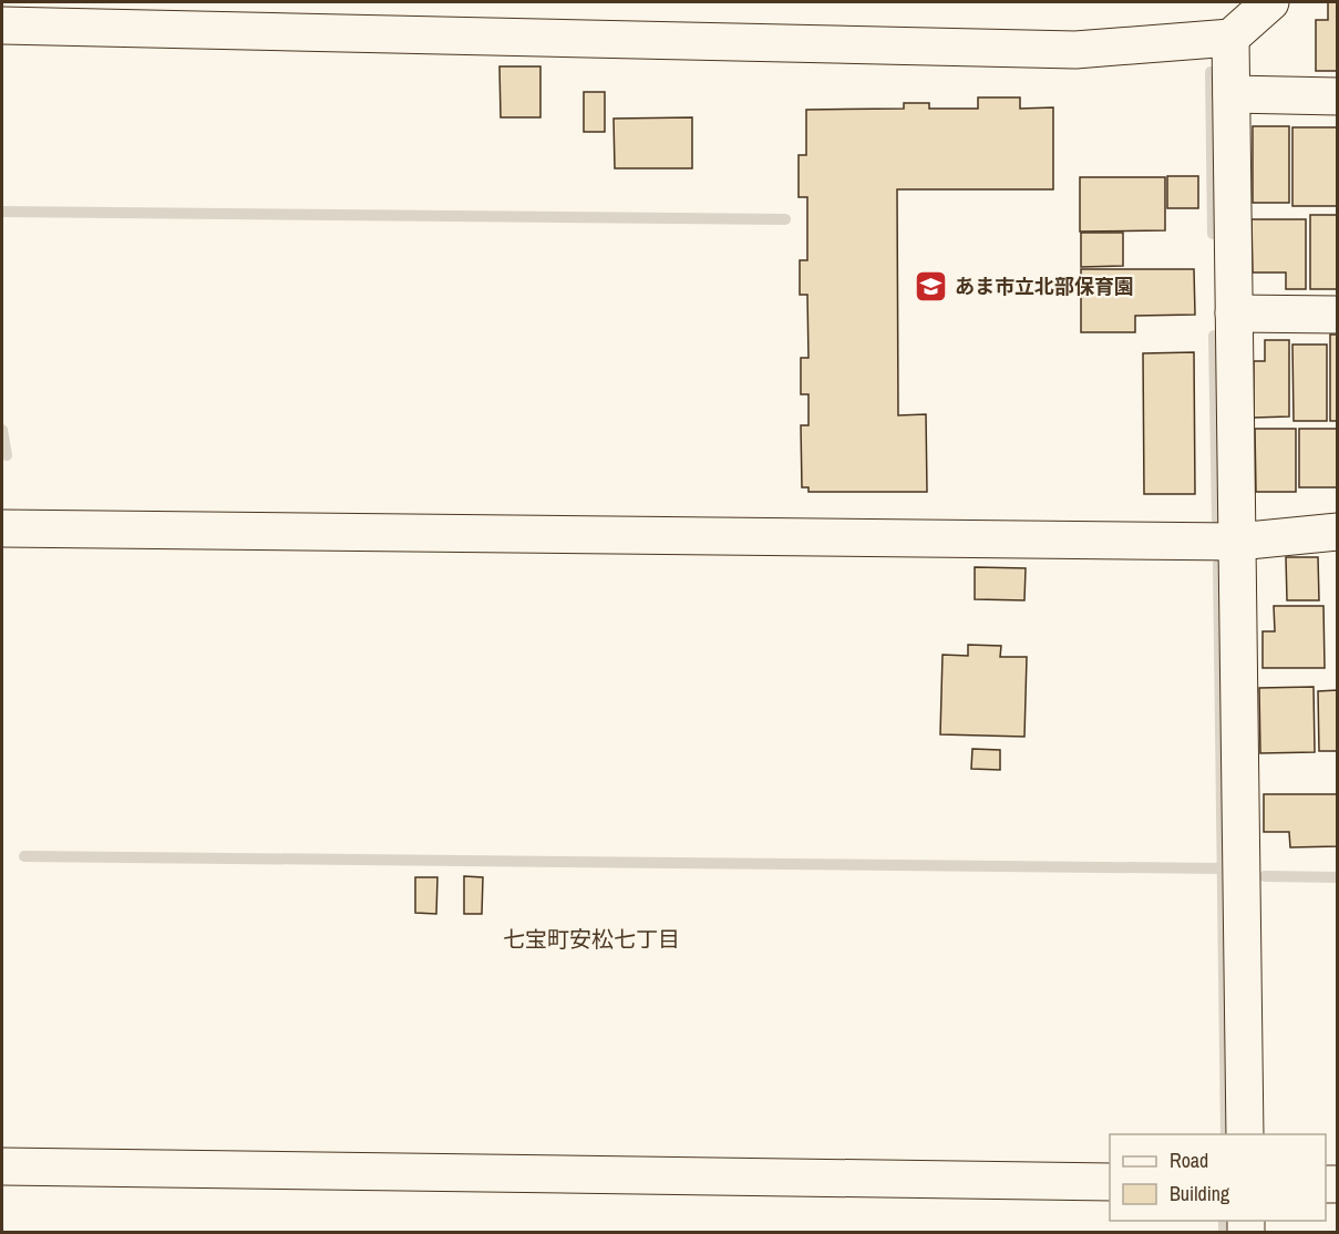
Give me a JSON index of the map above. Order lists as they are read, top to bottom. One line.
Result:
{"districts":["七宝町安松七丁目"],"places":{"school or university":["あま市立北部保育園"]},"legend":["Road","Building"]}
